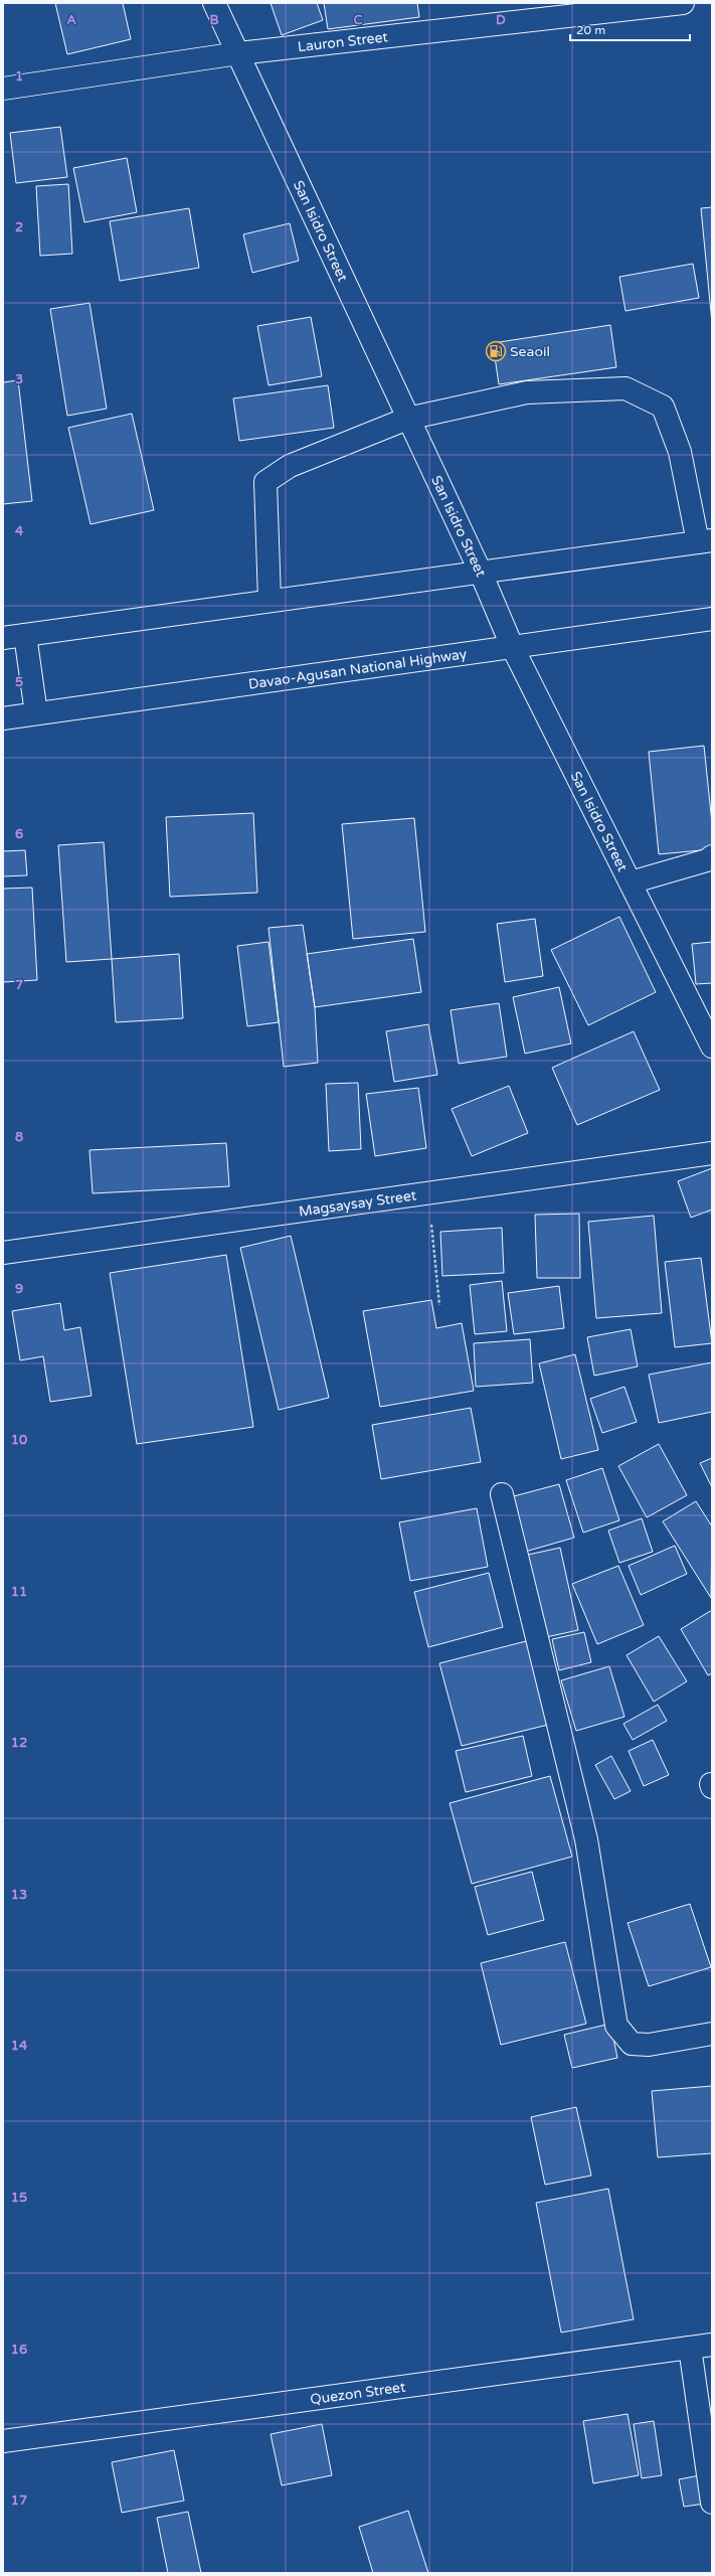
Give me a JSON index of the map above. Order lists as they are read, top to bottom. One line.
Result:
{"streets":{"main road":["Lauron Street","San Isidro Street","Davao-Agusan National Highway","Magsaysay Street","Quezon Street"]},"crossings":[["Lauron Street","San Isidro Street"],["San Isidro Street","Davao-Agusan National Highway"]],"places":{"fuel station":["Seaoil"]},"scale_bar":"20 m","grid":{"columns":["A","B","C","D"],"rows":["1","2","3","4","5","6","7","8","9","10","11","12","13","14","15","16","17"]}}
